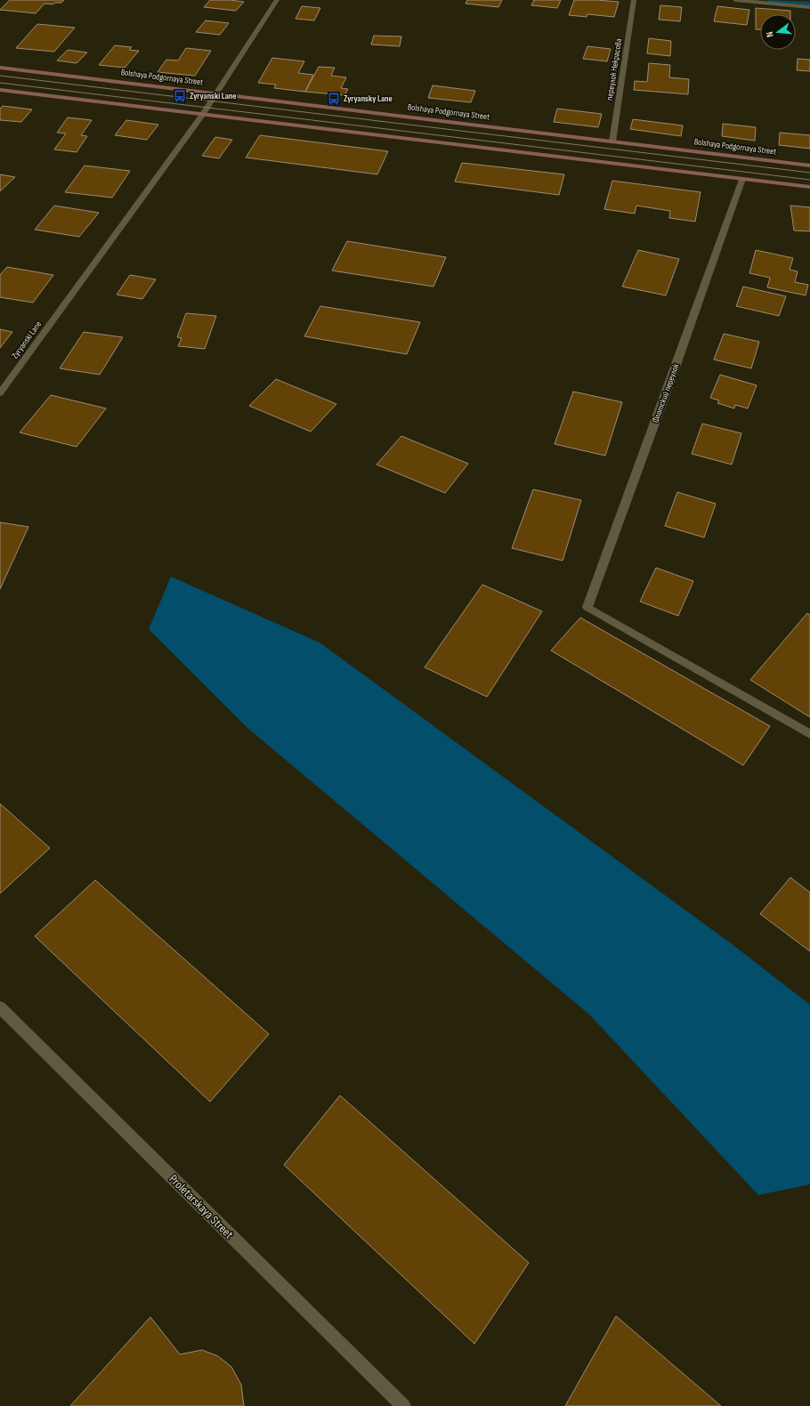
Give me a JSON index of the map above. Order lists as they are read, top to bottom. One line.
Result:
{"streets":{"main road":["Bolshaya Podgornaya Street"],"street":["переулок Некрасова","Zyryanski Lane","Флотский переулок","Proletarskaya Street"]},"crossings":[["переулок Некрасова","Bolshaya Podgornaya Street"],["Bolshaya Podgornaya Street","Zyryanski Lane"]],"places":{"bus stop":["Zyryanski Lane","Zyryansky Lane"]},"north":"left"}
